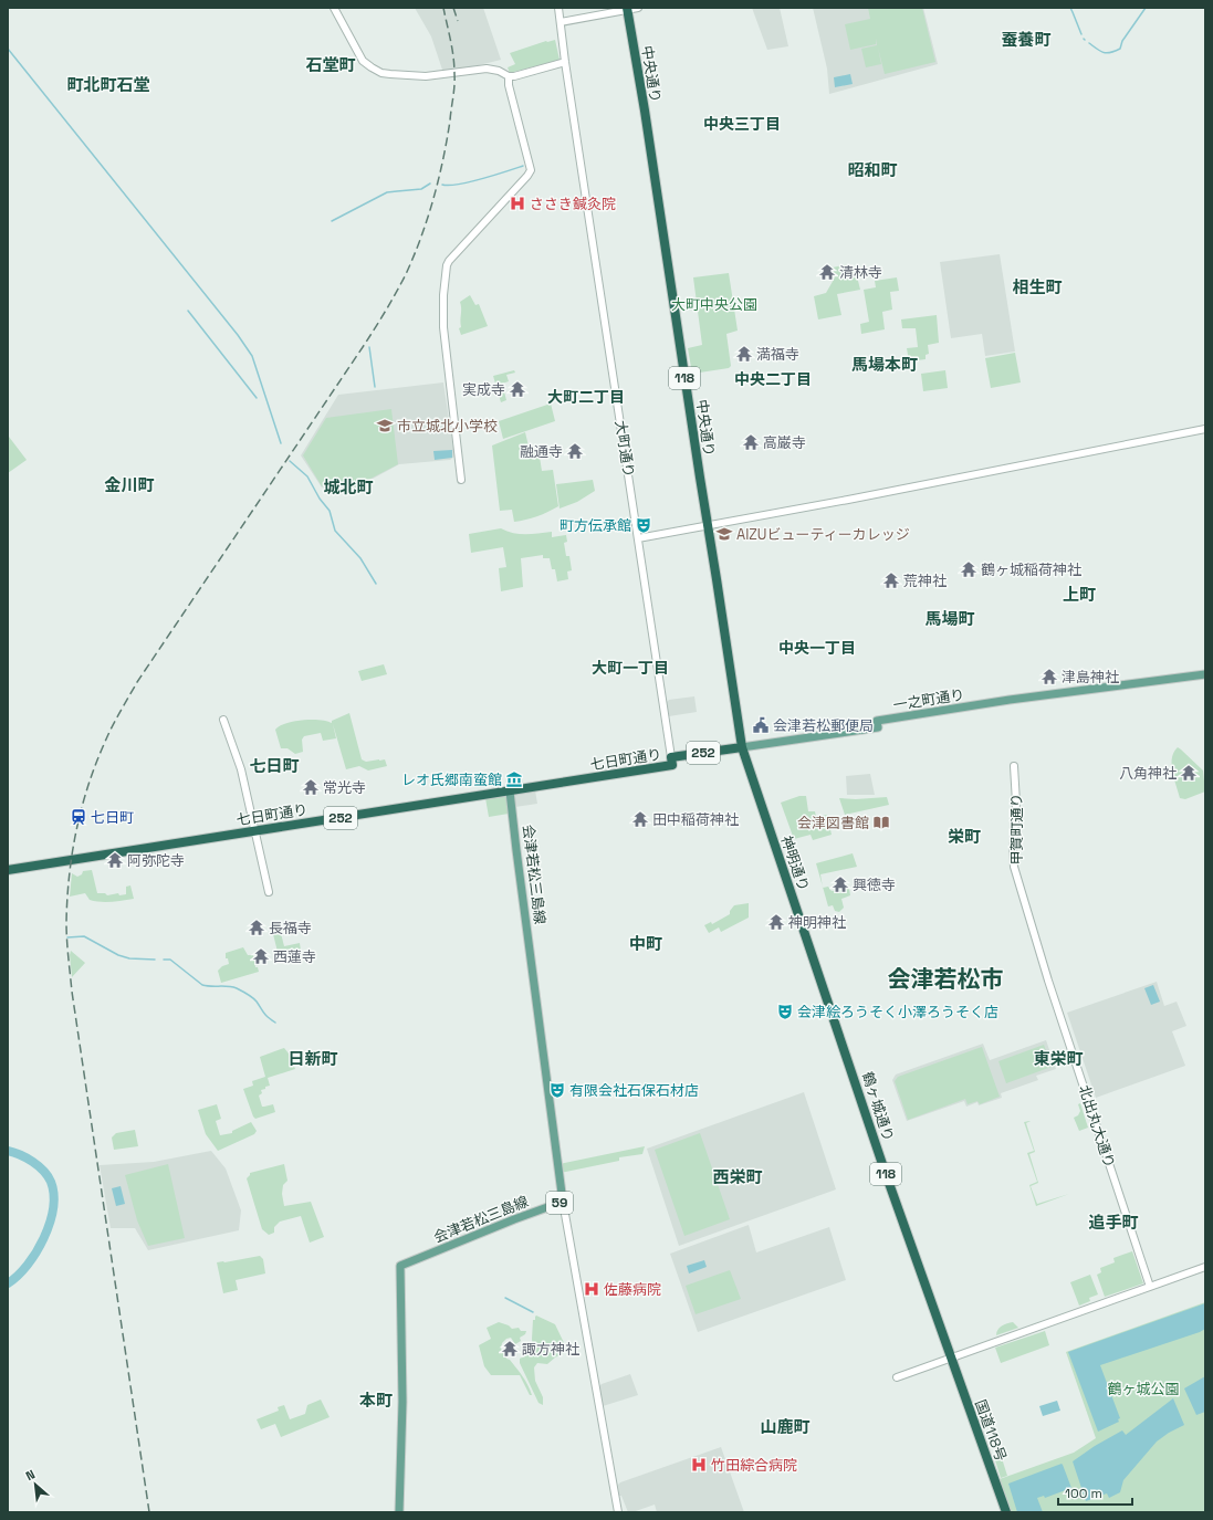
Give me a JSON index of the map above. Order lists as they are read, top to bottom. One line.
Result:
{"streets":{"highway":["中央通り","118","一之町通り","252","七日町通り","神明通り","鶴ヶ城通り","国道118号"],"main road":["会津若松三島線","59"],"street":["大町通り","甲賀町通り","北出丸大通り"]},"crossings":[["中央通り","一之町通り"],["中央通り","神明通り"],["大町通り","一之町通り"],["大町通り","七日町通り"],["一之町通り","七日町通り"],["一之町通り","神明通り"],["七日町通り","会津若松三島線"],["甲賀町通り","北出丸大通り"],["神明通り","鶴ヶ城通り"],["鶴ヶ城通り","国道118号"]],"districts":["蚕養町","石堂町","町北町石堂","中央三丁目","昭和町","相生町","馬場本町","中央二丁目","大町二丁目","金川町","城北町","上町","馬場町","中央一丁目","大町一丁目","七日町","栄町","中町","会津若松市","日新町","東栄町","西栄町","追手町","本町","山鹿町"],"parks":["大町中央公園","鶴ヶ城公園"],"places":{"hospital":["ささき鍼灸院","佐藤病院","竹田綜合病院"],"temple":["清林寺","満福寺","実成寺","高巌寺","融通寺","鶴ヶ城稲荷神社","荒神社","津島神社","八角神社","常光寺","田中稲荷神社","阿弥陀寺","興徳寺","神明神社","長福寺","西蓮寺","諏方神社"],"school or university":["市立城北小学校","AIZUビューティーカレッジ"],"theatre":["町方伝承館","会津絵ろうそく小澤ろうそく店","有限会社石保石材店"],"public building":["会津若松郵便局"],"museum":["レオ氏郷南蛮館"],"station":["七日町"],"library":["会津図書館"]},"scale_bar":"100 m","north":"top left"}
